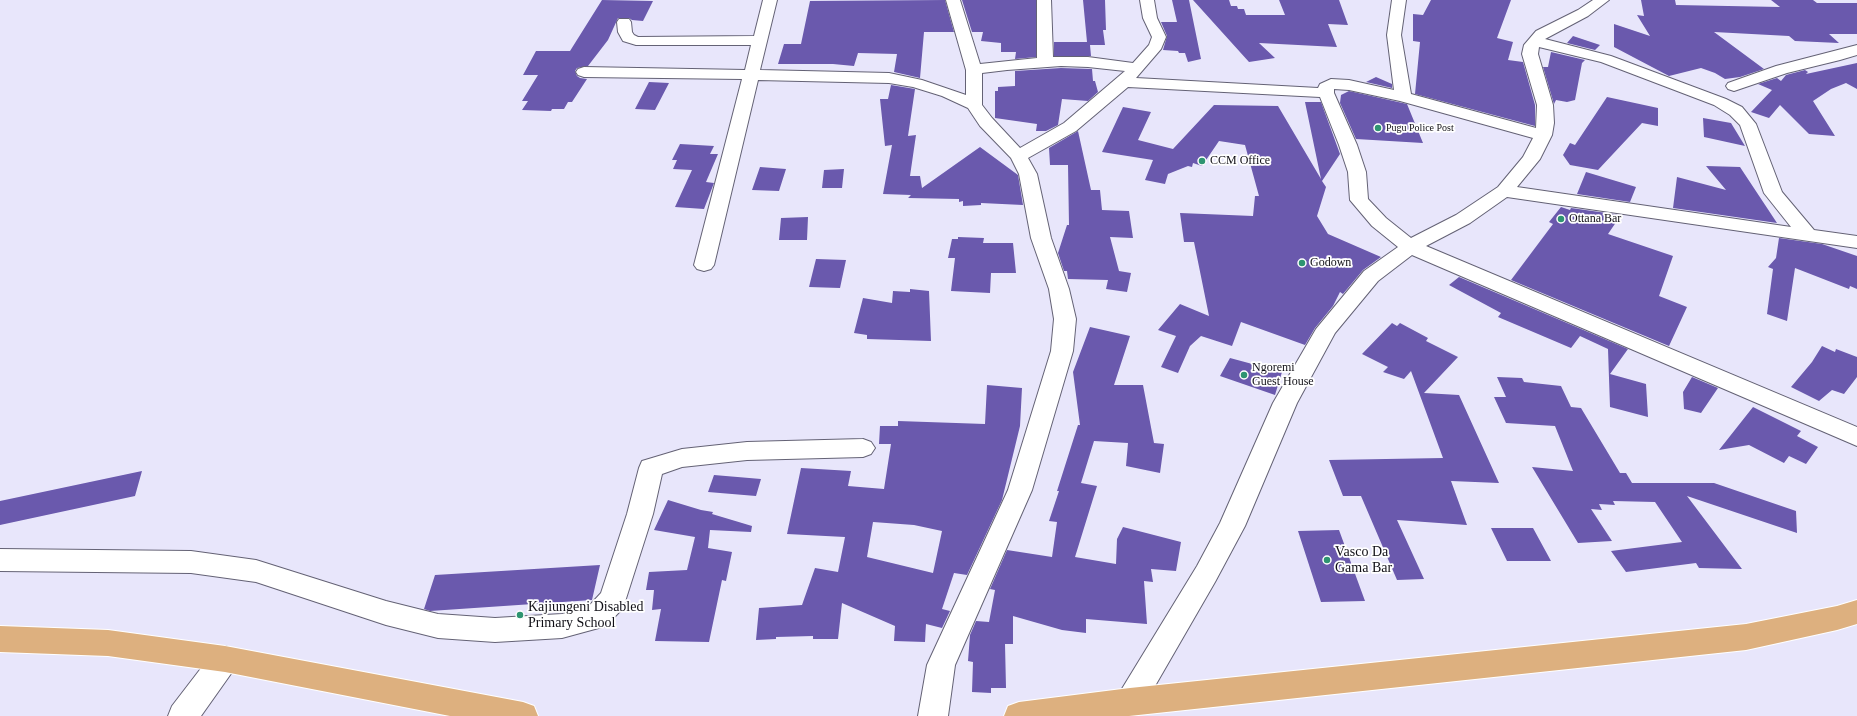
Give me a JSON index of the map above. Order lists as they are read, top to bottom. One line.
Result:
{"places":["Pugu Police Post","CCM Office","Ottana Bar","Godown","Ngoremi Guest House","Vasco Da Gama Bar","Kajiungeni Disabled Primary School"]}
